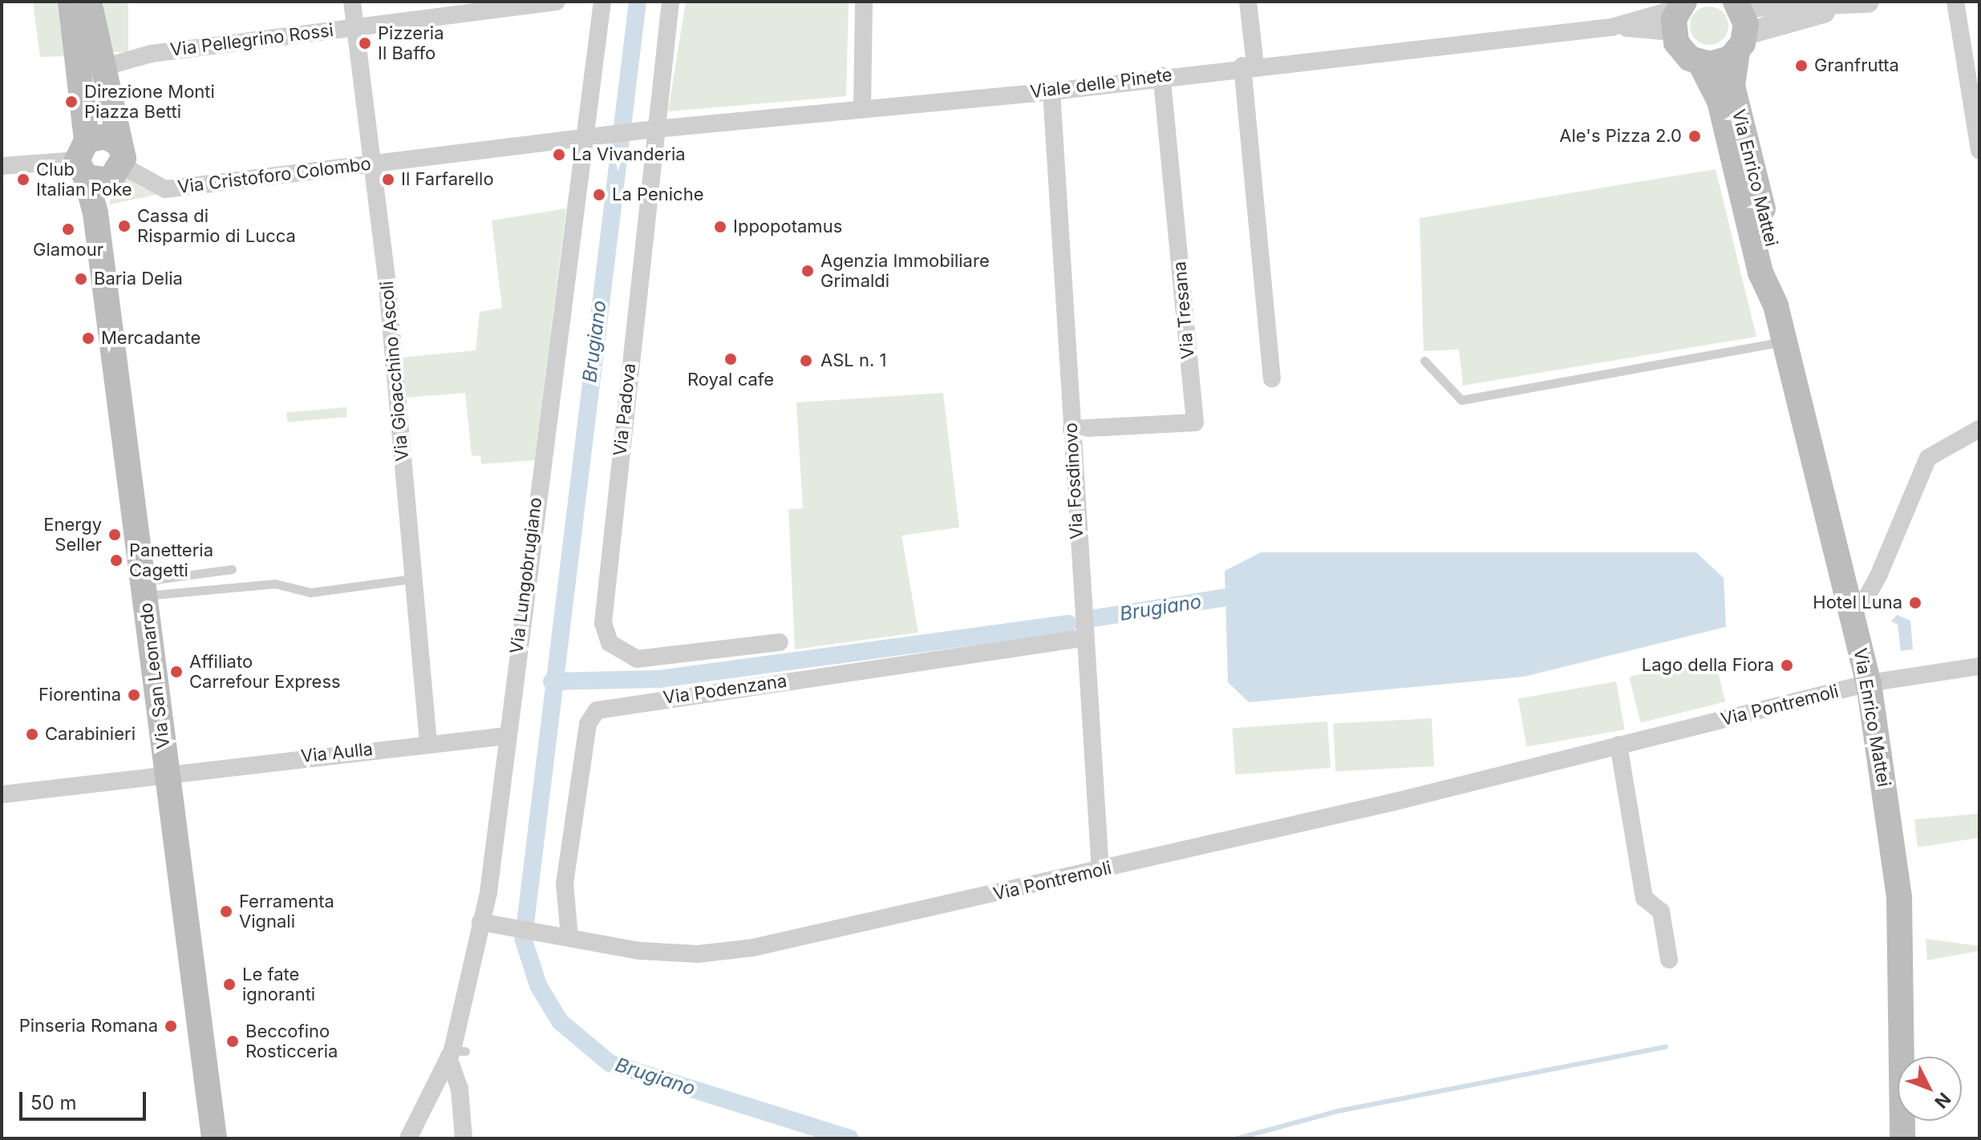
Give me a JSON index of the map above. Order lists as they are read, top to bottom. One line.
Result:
{"streets":{"main road":["Via Enrico Mattei","Via San Leonardo"],"street":["Via Pellegrino Rossi","Viale delle Pinete","Via Cristoforo Colombo","Via Tresana","Via Gioacchino Ascoli","Via Padova","Via Fosdinovo","Via Lungobrugiano","Via Podenzana","Via Pontremoli","Via Aulla"]},"crossings":[["Via Pellegrino Rossi","Via Gioacchino Ascoli"],["Viale delle Pinete","Via Cristoforo Colombo"],["Viale delle Pinete","Via Tresana"],["Viale delle Pinete","Via Padova"],["Viale delle Pinete","Via Fosdinovo"],["Viale delle Pinete","Via Lungobrugiano"],["Via Cristoforo Colombo","Via Gioacchino Ascoli"],["Via Cristoforo Colombo","Via Lungobrugiano"],["Via Cristoforo Colombo","Via San Leonardo"],["Via Enrico Mattei","Via Pontremoli"],["Via Tresana","Via Fosdinovo"],["Via Gioacchino Ascoli","Via Aulla"],["Via Fosdinovo","Via Podenzana"],["Via Fosdinovo","Via Pontremoli"],["Via Lungobrugiano","Via Pontremoli"],["Via Lungobrugiano","Via Aulla"],["Via San Leonardo","Via Aulla"],["Via Podenzana","Via Pontremoli"]],"water":["Brugiano"],"places":["Pizzeria Il Baffo","Granfrutta","Direzione Monti Piazza Betti","Ale's Pizza 2.0","La Vivanderia","Club Italian Poke","Il Farfarello","La Peniche","Cassa di Risparmio di Lucca","Ippopotamus","Glamour","Agenzia Immobiliare Grimaldi","Baria Delia","Mercadante","Royal cafe","ASL n. 1","Energy Seller","Panetteria Cagetti","Hotel Luna","Lago della Fiora","Affiliato Carrefour Express","Fiorentina","Carabinieri","Ferramenta Vignali","Le fate ignoranti","Pinseria Romana","Beccofino Rosticceria"],"scale_bar":"50 m","north":"bottom right"}
